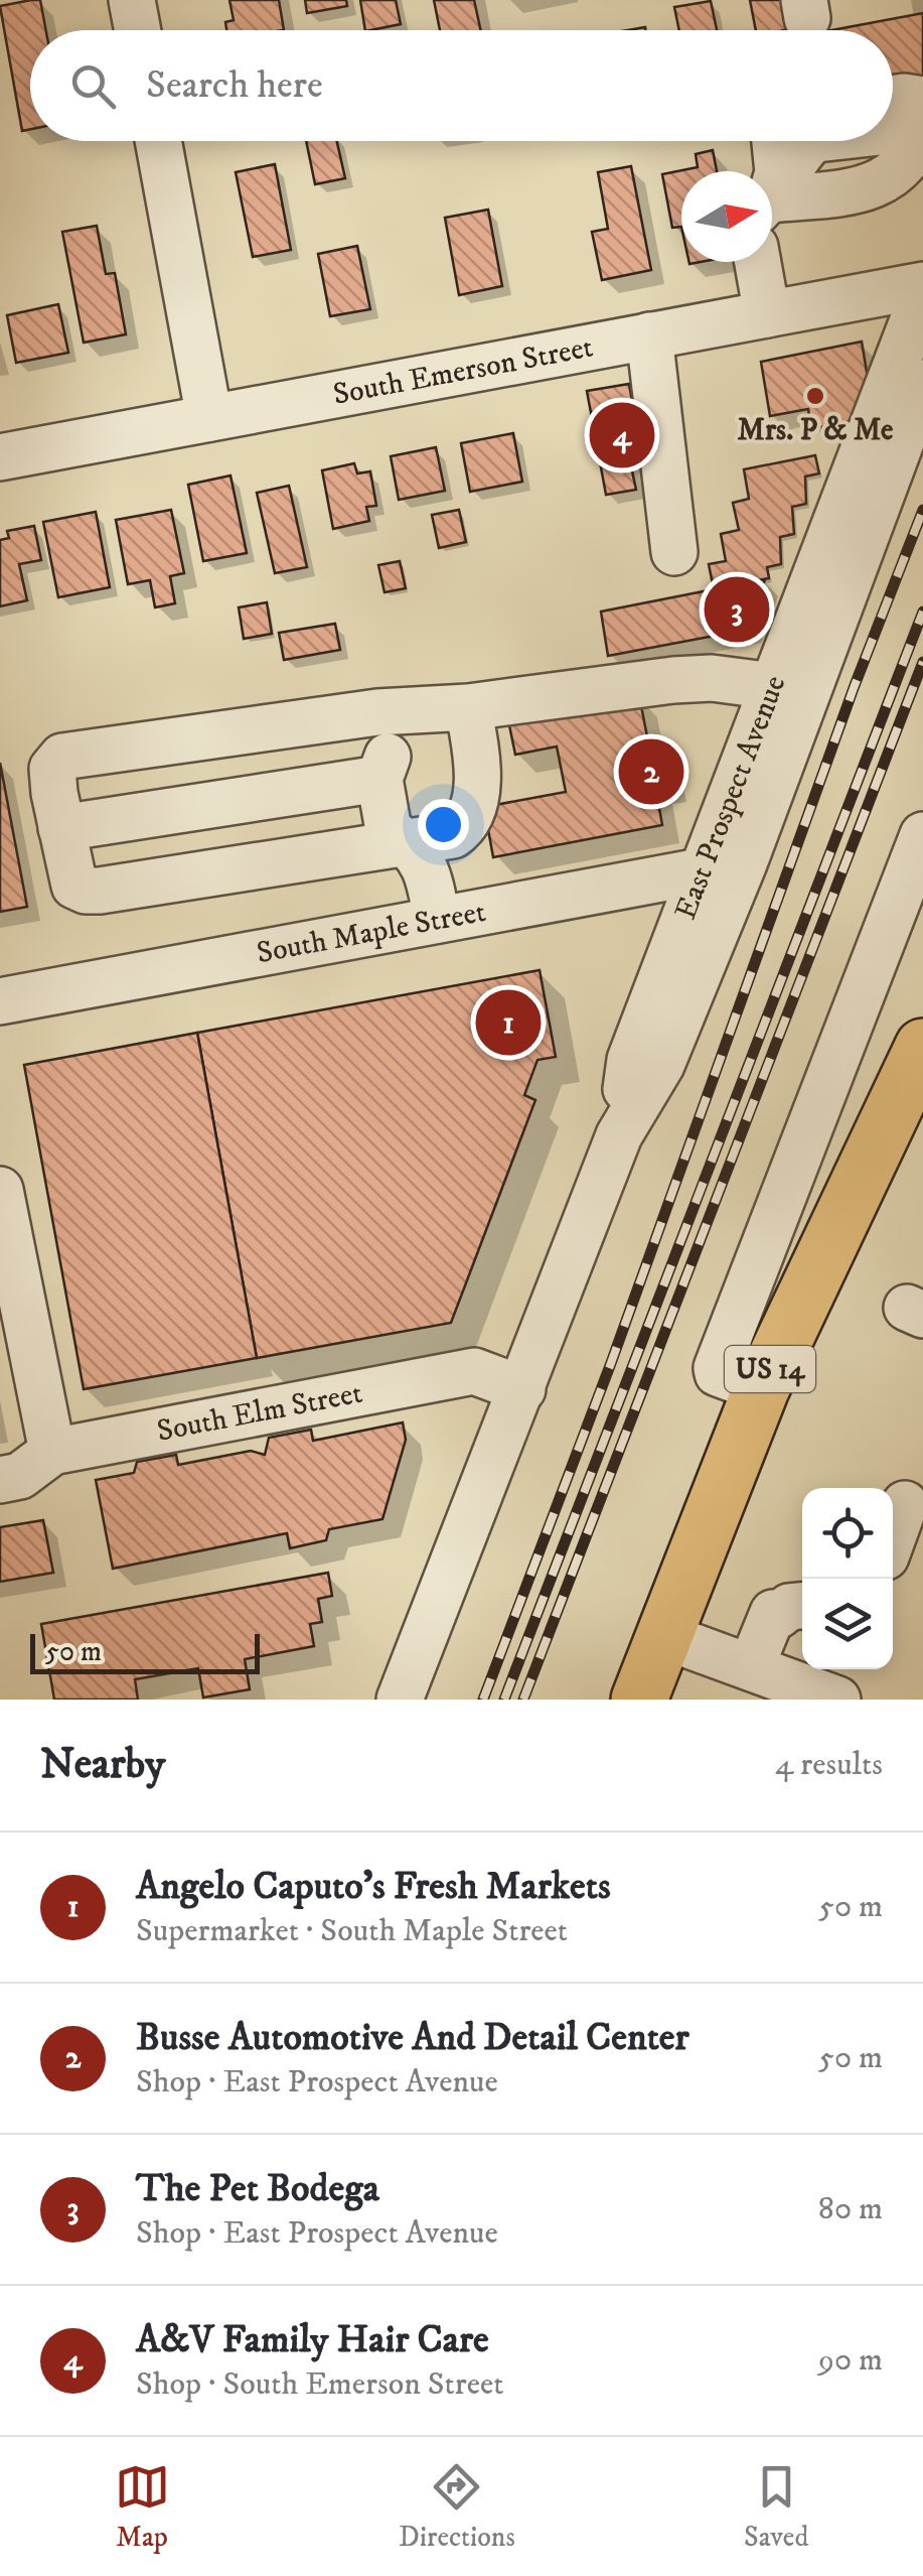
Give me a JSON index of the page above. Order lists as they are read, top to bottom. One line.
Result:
{"streets":{"main road":["US 14"],"street":["South Emerson Street","East Prospect Avenue","South Maple Street","South Elm Street"]},"crossings":[["East Prospect Avenue","South Maple Street"],["East Prospect Avenue","South Elm Street"]],"places":["Mrs. P & Me"],"scale_bar":"50 m","north":"right","page":{"search":"Search here","pins":["4","3","2","1"],"scale":"50 m","heading":["Nearby","4 results"],"list":[{"mark":"1","name":"Angelo Caputo's Fresh Markets","note":"Supermarket · South Maple Street","value":"50 m"},{"mark":"2","name":"Busse Automotive And Detail Center","note":"Shop · East Prospect Avenue","value":"50 m"},{"mark":"3","name":"The Pet Bodega","note":"Shop · East Prospect Avenue","value":"80 m"},{"mark":"4","name":"A&V Family Hair Care","note":"Shop · South Emerson Street","value":"90 m"}],"nav":["Map","Directions","Saved"]}}
